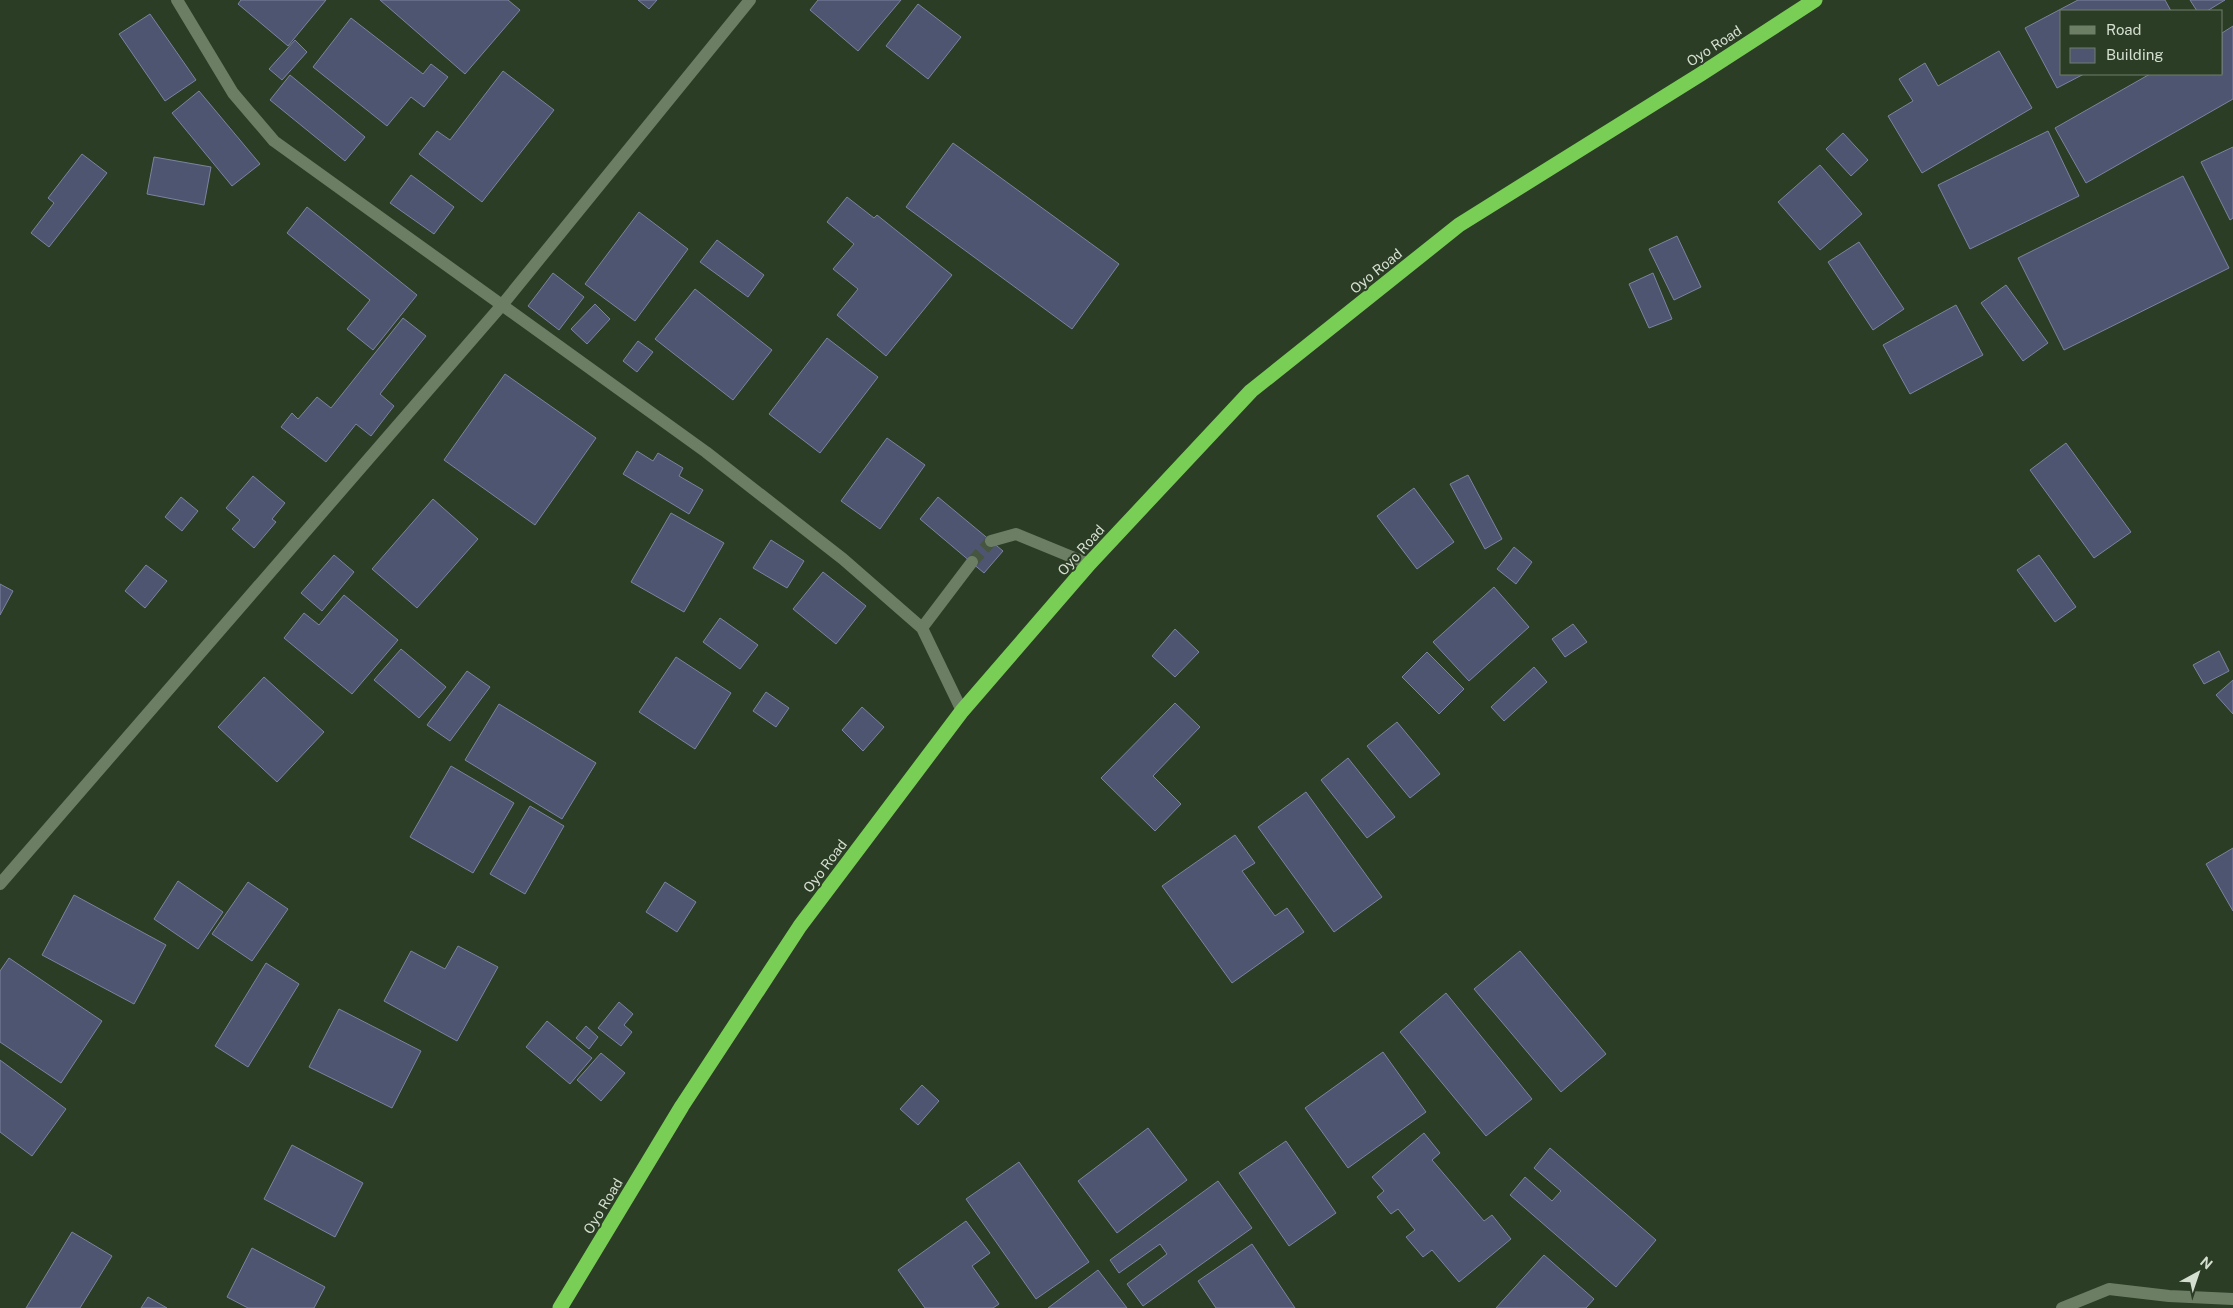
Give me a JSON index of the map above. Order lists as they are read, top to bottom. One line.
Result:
{"streets":{"highway":["Oyo Road"]},"legend":["Road","Building"],"north":"top right"}
